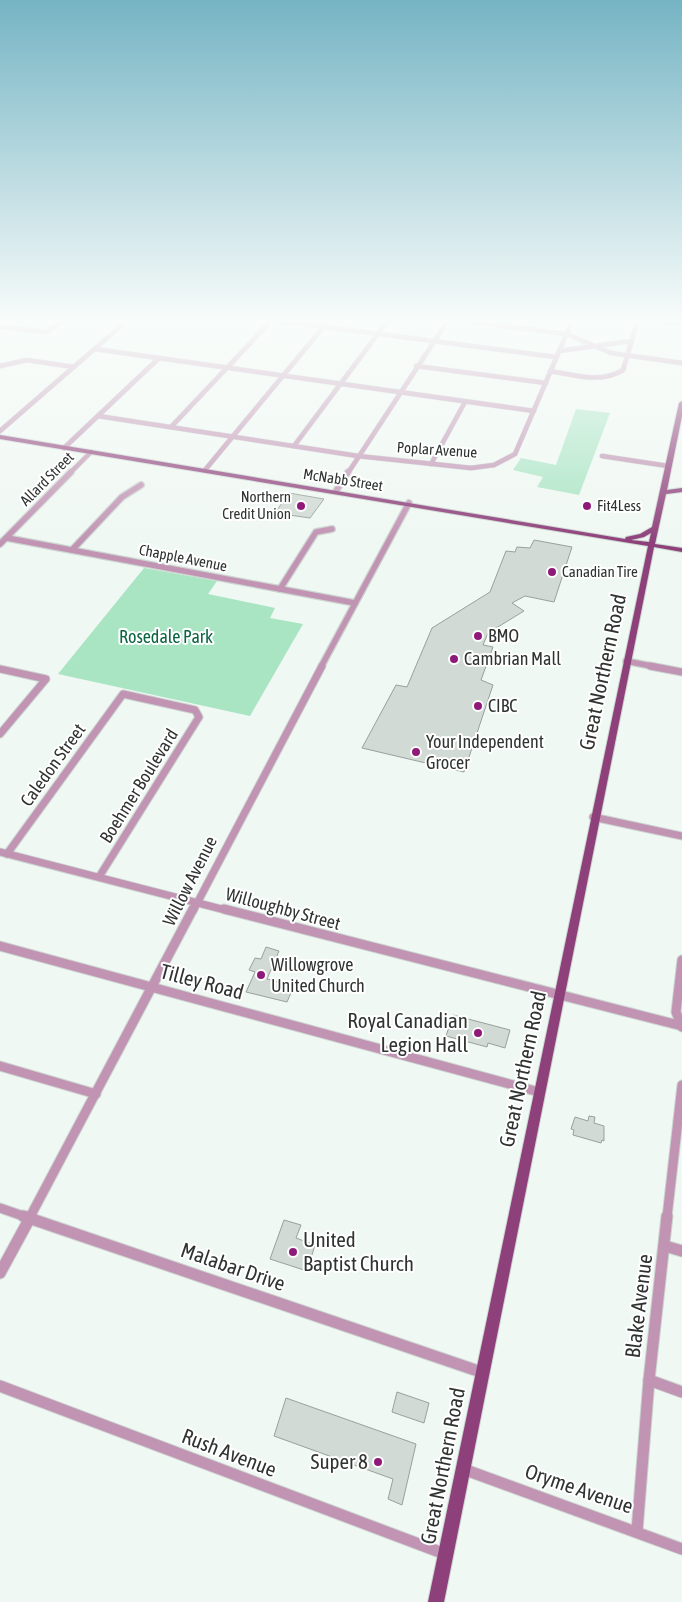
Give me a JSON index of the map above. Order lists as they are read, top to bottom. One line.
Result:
{"streets":{"main road":["McNabb Street","Great Northern Road"],"street":["Poplar Avenue","Allard Street","Chapple Avenue","Caledon Street","Boehmer Boulevard","Willow Avenue","Willoughby Street","Tilley Road","Malabar Drive","Blake Avenue","Rush Avenue","Oryme Avenue"]},"crossings":[["Allard Street","McNabb Street"],["Allard Street","Chapple Avenue"],["McNabb Street","Great Northern Road"],["McNabb Street","Willow Avenue"],["Chapple Avenue","Willow Avenue"],["Great Northern Road","Willoughby Street"],["Great Northern Road","Tilley Road"],["Great Northern Road","Malabar Drive"],["Great Northern Road","Rush Avenue"],["Great Northern Road","Oryme Avenue"],["Caledon Street","Boehmer Boulevard"],["Caledon Street","Willoughby Street"],["Boehmer Boulevard","Willoughby Street"],["Willow Avenue","Willoughby Street"],["Willow Avenue","Tilley Road"],["Willow Avenue","Malabar Drive"],["Blake Avenue","Oryme Avenue"]],"parks":["Rosedale Park"],"places":["Northern Credit Union","Fit4Less","Canadian Tire","BMO","Cambrian Mall","CIBC","Your Independent Grocer","Willowgrove United Church","Royal Canadian Legion Hall","United Baptist Church","Super 8"]}
